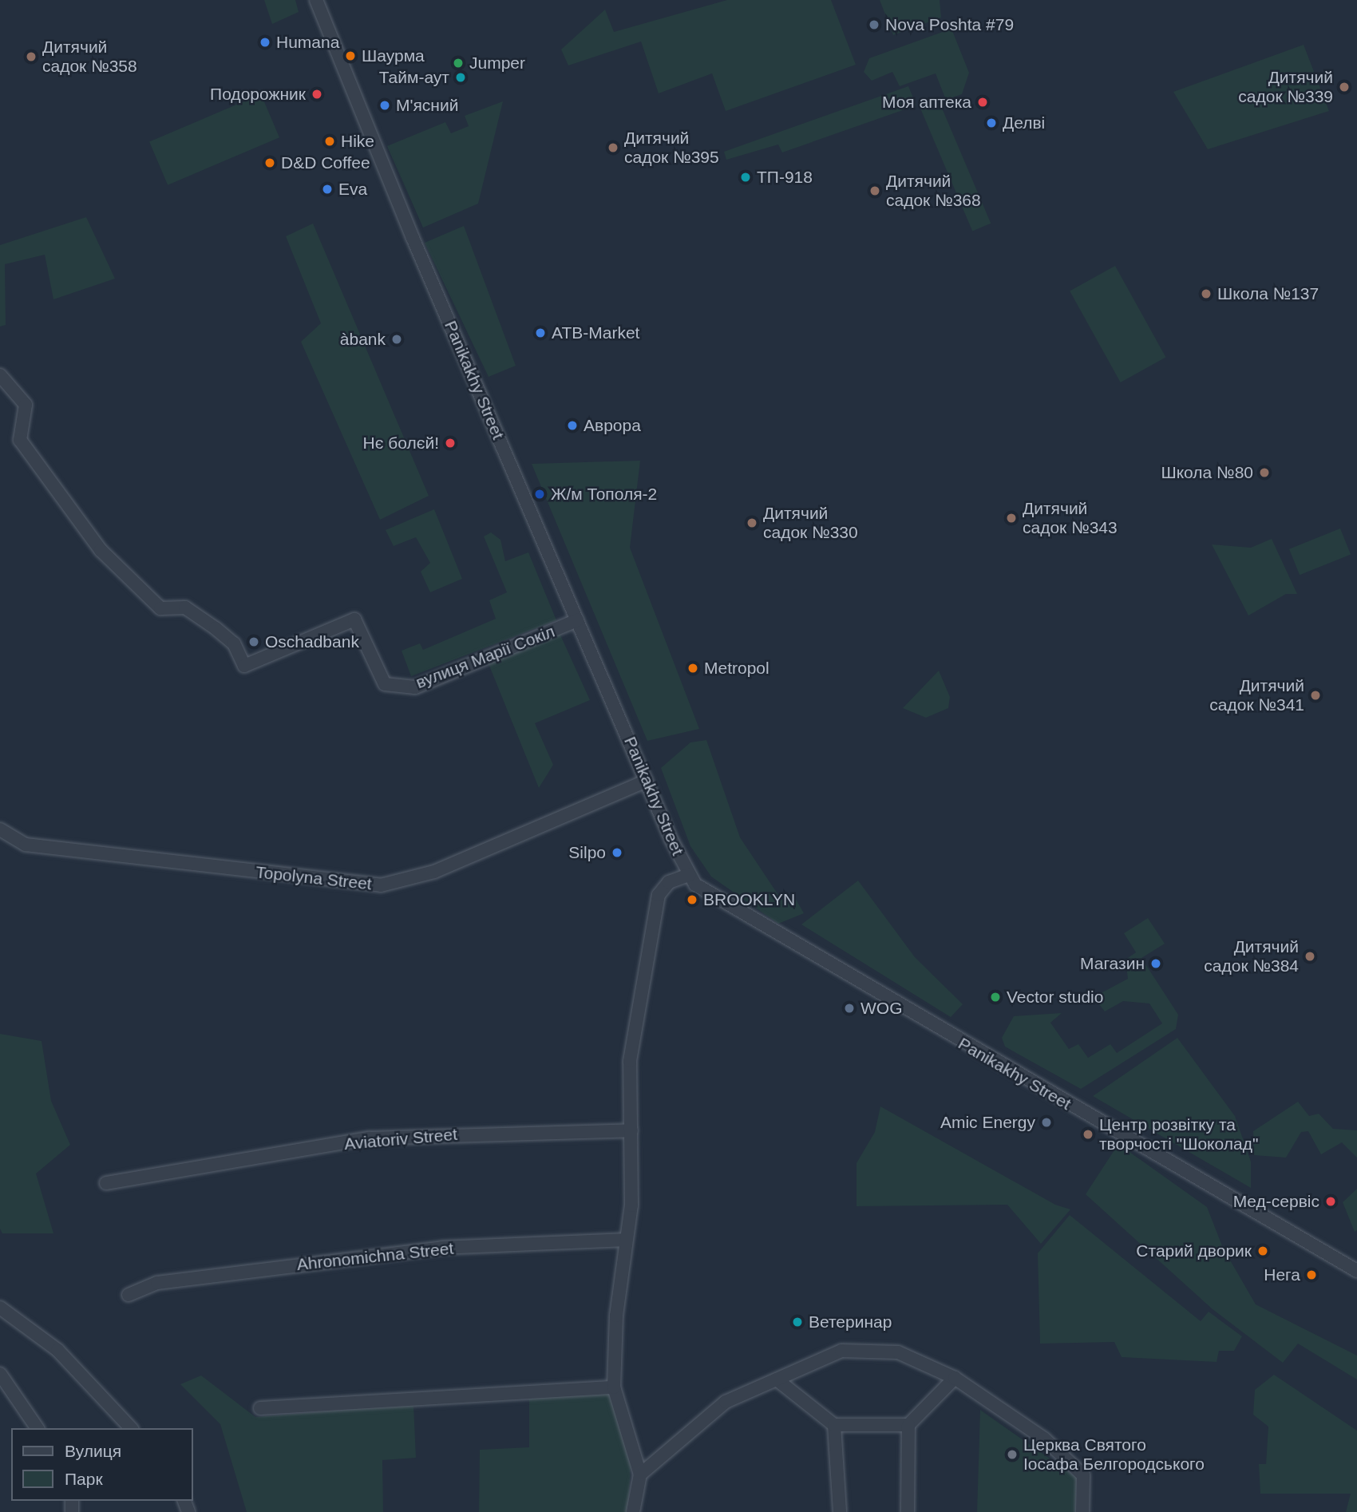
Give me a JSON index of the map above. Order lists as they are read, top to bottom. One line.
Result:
{"streets":{"street":["Panikakhy Street","вулиця Марії Сокіл","Topolyna Street","Aviatoriv Street","Ahronomichna Street"]},"crossings":[["Panikakhy Street","вулиця Марії Сокіл"],["Panikakhy Street","Topolyna Street"]],"places":["Nova Poshta #79","Humana","Шаурма","Дитячий садок №358","Jumper","Тайм-аут","Дитячий садок №339","Подорожник","Моя аптека","М'ясний","Делві","Hike","Дитячий садок №395","D&D Coffee","ТП-918","Eva","Дитячий садок №368","Школа №137","ATB-Market","àbank","Аврора","Нє болєй!","Школа №80","Ж/м Тополя-2","Дитячий садок №343","Дитячий садок №330","Oschadbank","Metropol","Дитячий садок №341","Silpo","BROOKLYN","Дитячий садок №384","Магазин","Vector studio","WOG","Amic Energy","Центр розвітку та творчості \"Шоколад\"","Мед-сервіс","Старий дворик","Нега","Ветеринар","Церква Святого Іосафа Белгородського"],"legend":["Вулиця","Парк"]}
